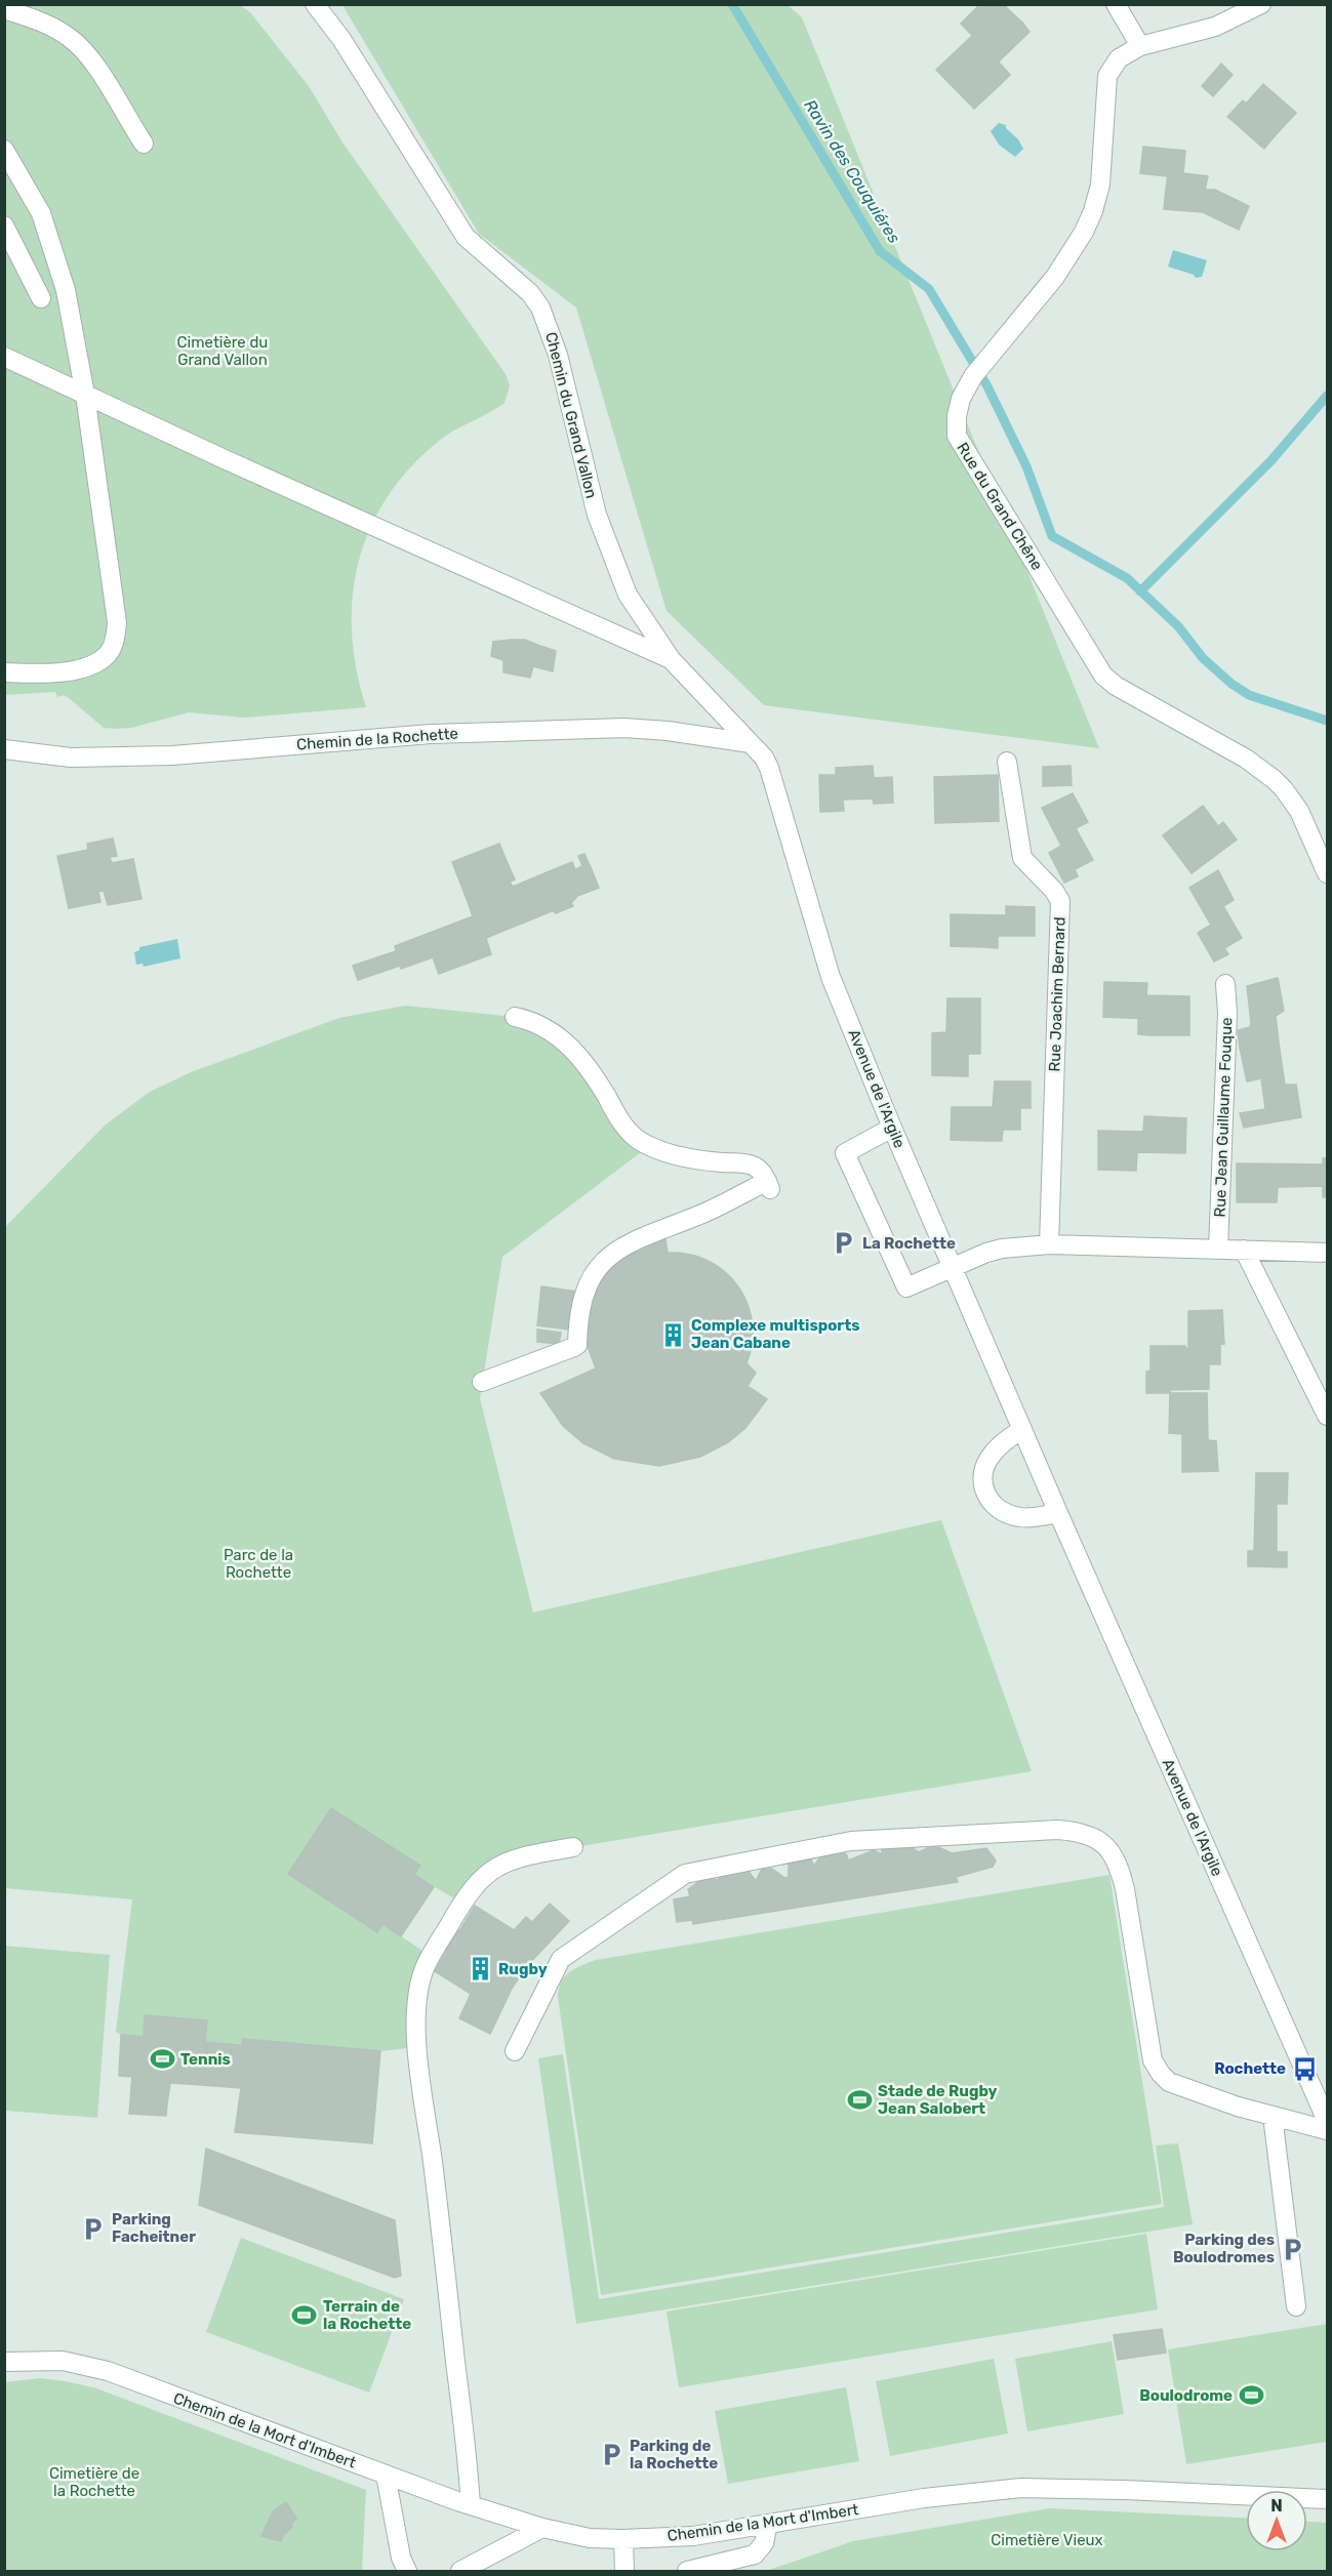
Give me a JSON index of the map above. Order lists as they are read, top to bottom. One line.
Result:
{"streets":{"street":["Chemin du Grand Vallon","Rue du Grand Chêne","Chemin de la Rochette","Rue Joachim Bernard","Avenue de l'Argile","Rue Jean Guillaume Fouque","Chemin de la Mort d'Imbert"]},"crossings":[["Chemin du Grand Vallon","Chemin de la Rochette"],["Chemin du Grand Vallon","Avenue de l'Argile"],["Chemin de la Rochette","Avenue de l'Argile"]],"water":["Ravin des Couquiéres"],"parks":["Cimetière du Grand Vallon","Parc de la Rochette","Cimetière de la Rochette","Cimetière Vieux"],"places":{"parking":["La Rochette","Parking Facheitner","Parking des Boulodromes","Parking de la Rochette"],"building":["Complexe multisports Jean Cabane","Rugby"],"sports":["Tennis","Stade de Rugby Jean Salobert","Terrain de la Rochette","Boulodrome"],"bus stop":["Rochette"]},"north":"top"}
